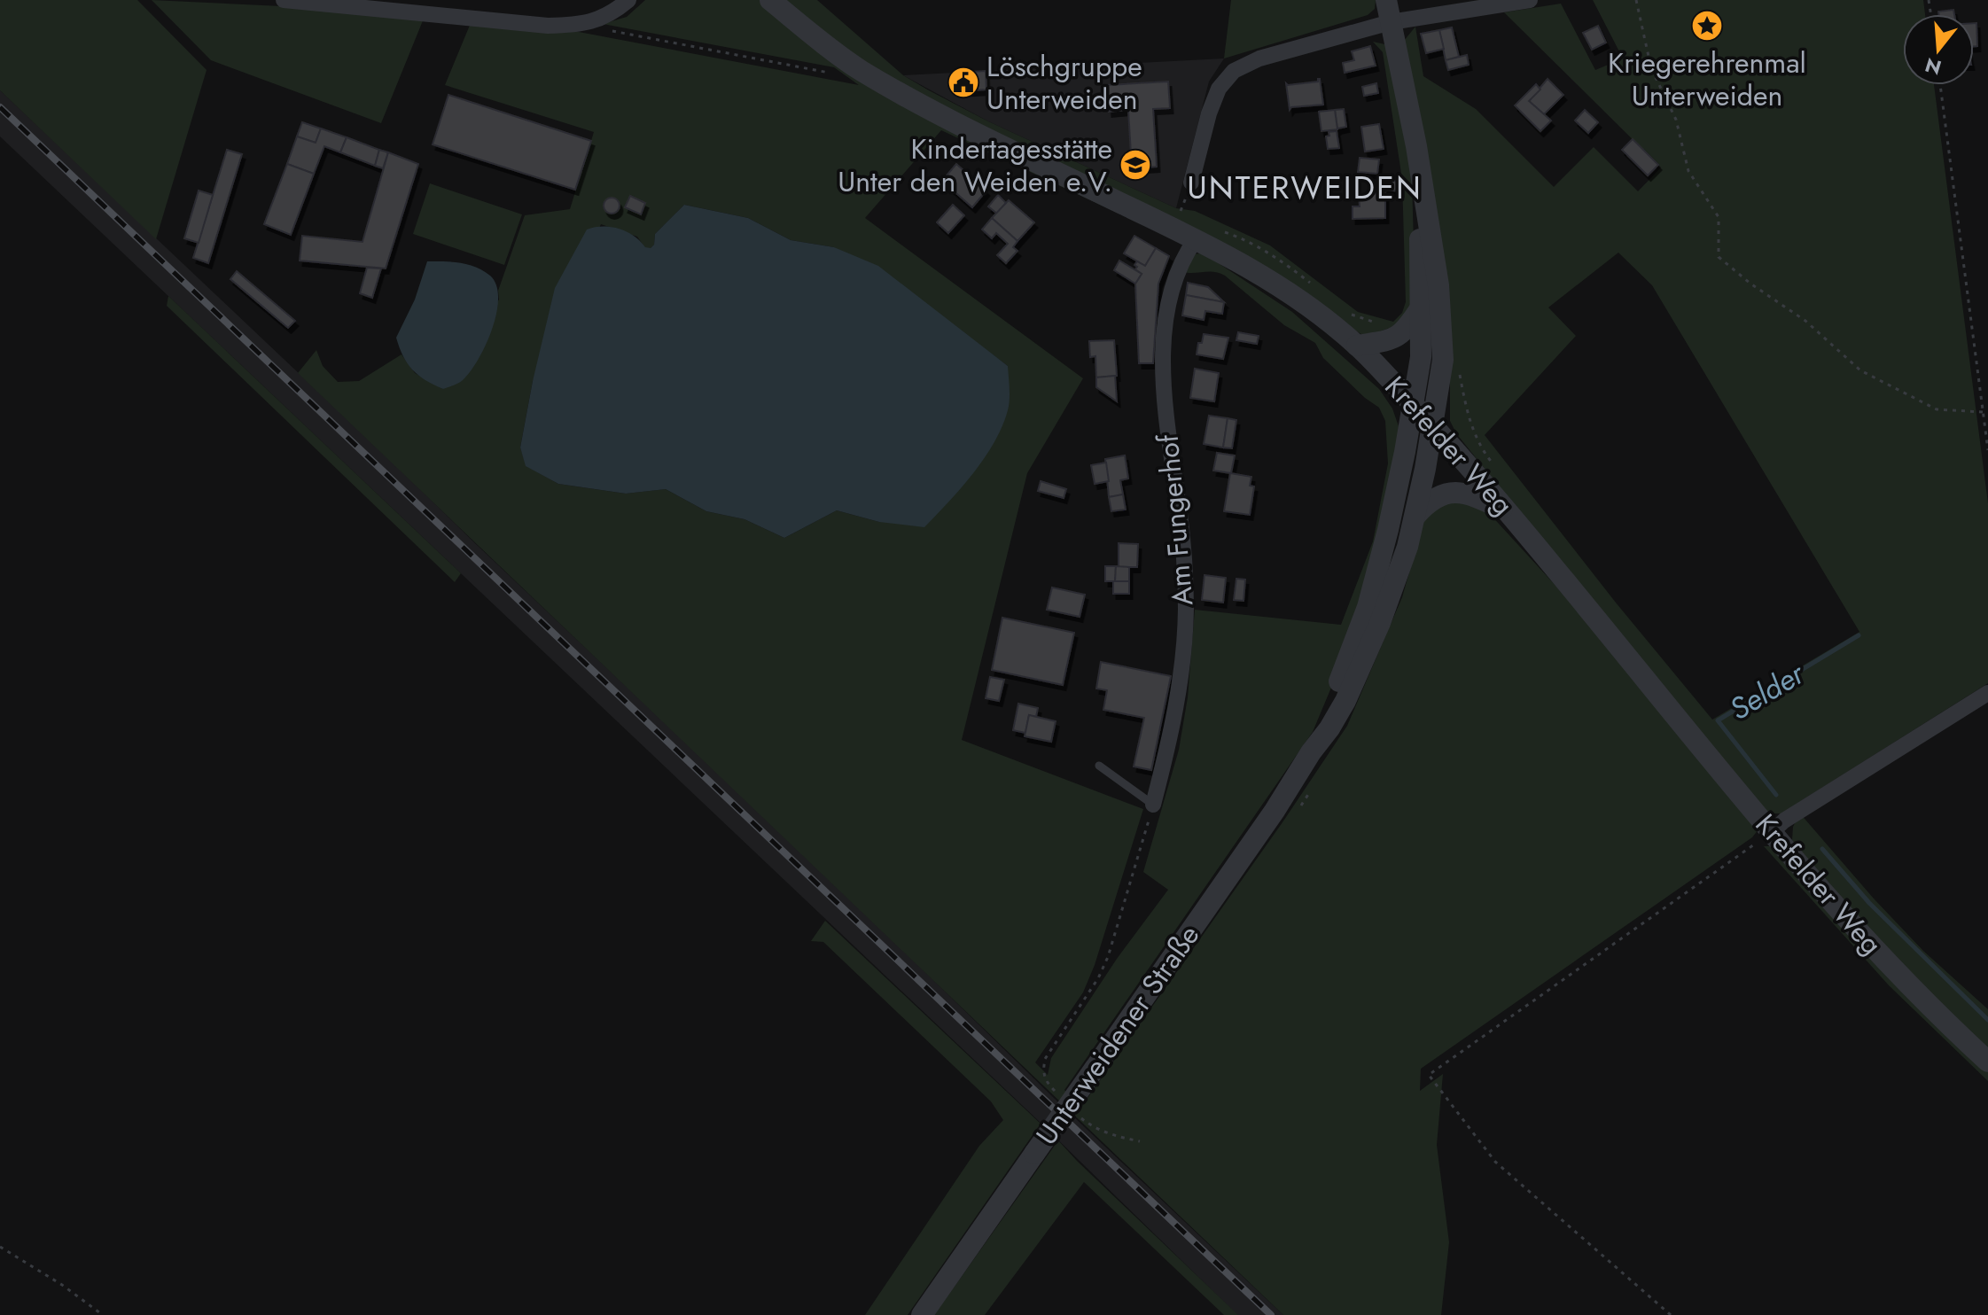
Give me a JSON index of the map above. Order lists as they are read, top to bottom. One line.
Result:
{"streets":{"street":["Krefelder Weg","Am Fungerhof","Unterweidener Straße"]},"crossings":[["Krefelder Weg","Am Fungerhof"],["Krefelder Weg","Unterweidener Straße"]],"districts":["UNTERWEIDEN"],"water":["Selder"],"places":{"place":["Kriegerehrenmal Unterweiden"],"public building":["Löschgruppe Unterweiden"],"school or university":["Kindertagesstätte Unter den Weiden e.V."]},"north":"bottom"}
